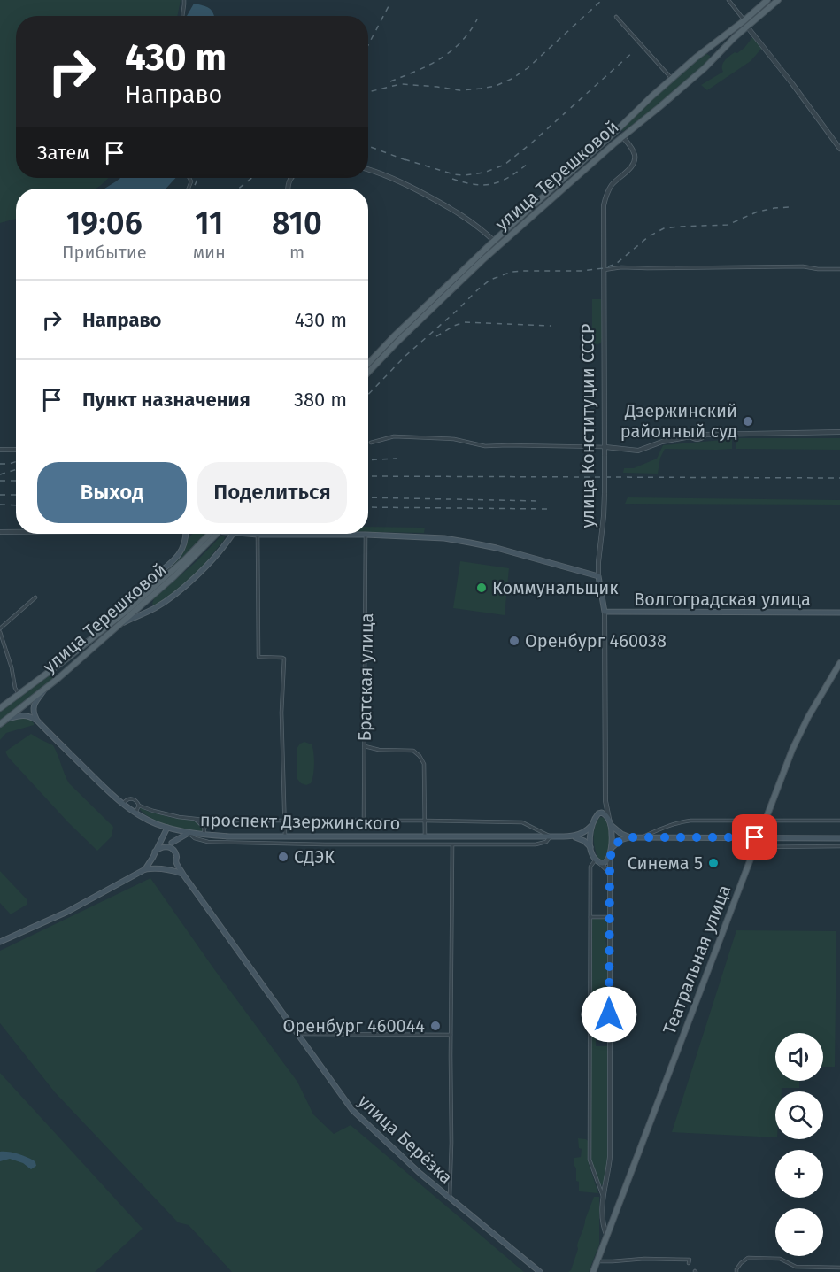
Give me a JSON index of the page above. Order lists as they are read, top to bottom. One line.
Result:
{"streets":{"main road":["улица Терешковой","улица Конституции СССР","Волгоградская улица","проспект Дзержинского","Театральная улица","улица Берёзка"],"street":["Братская улица"]},"crossings":[["улица Терешковой","улица Конституции СССР"],["улица Конституции СССР","Волгоградская улица"]],"places":["Дзержинский районный суд","Коммунальщик","Оренбург 460038","СДЭК","Синема 5","Оренбург 460044"],"page":{"turn":["430 m","Направо"],"then":"Затем","eta":["19:06","Прибытие","11","мин","810","m"],"list":[{"name":"Направо","value":"430 m"},{"name":"Пункт назначения","value":"380 m"}],"buttons":["Выход","Поделиться"],"map_buttons":["+","−"]}}
